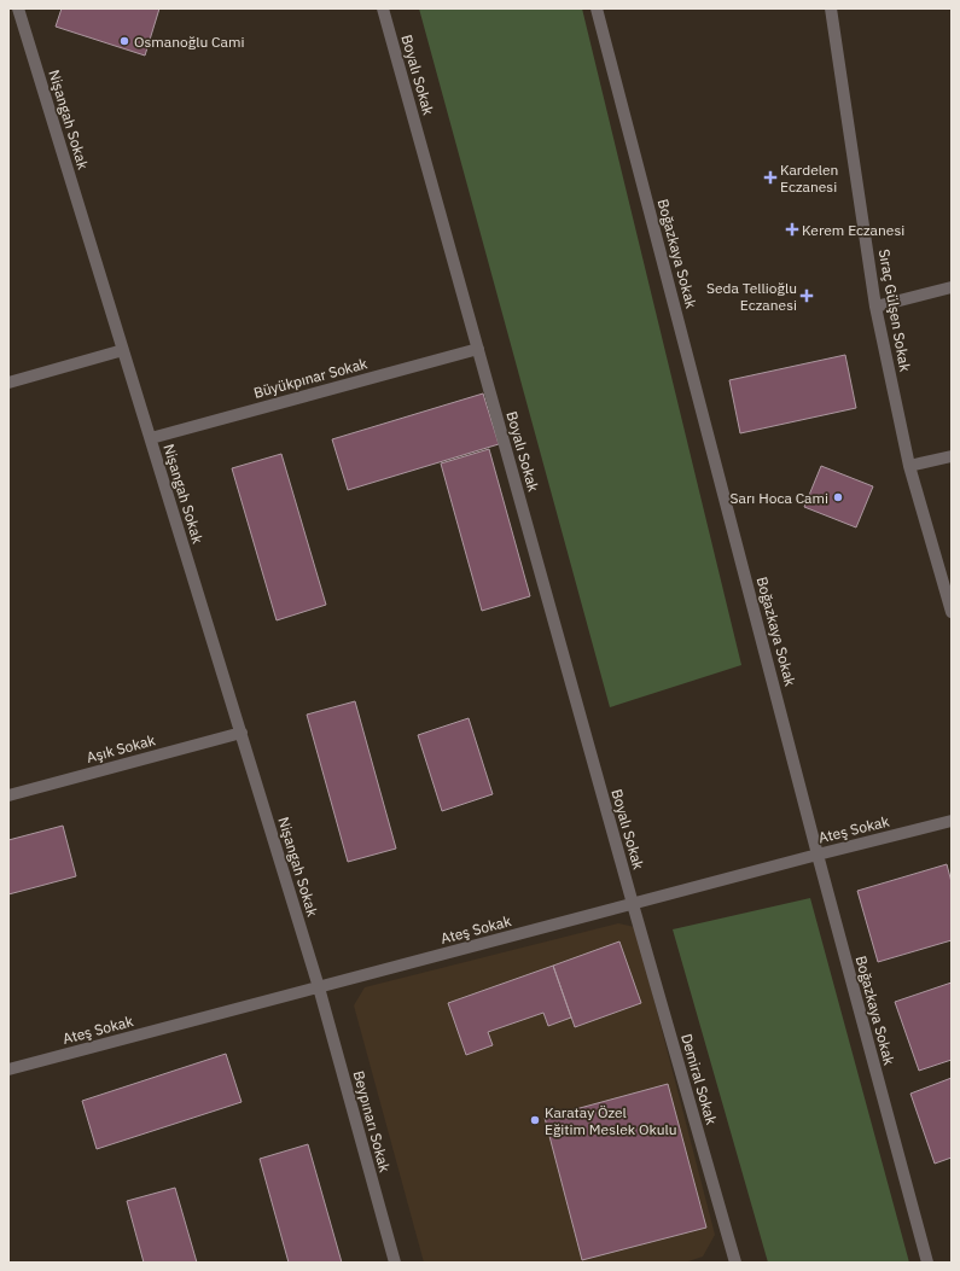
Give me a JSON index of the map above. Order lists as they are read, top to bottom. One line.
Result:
{"streets":{"street":["Boyalı Sokak","Nişangah Sokak","Boğazkaya Sokak","Sıraç Gülşen Sokak","Büyükpınar Sokak","Aşık Sokak","Ateş Sokak","Demiral Sokak","Beypınarı Sokak"]},"crossings":[["Boyalı Sokak","Büyükpınar Sokak"],["Boyalı Sokak","Ateş Sokak"],["Boyalı Sokak","Demiral Sokak"],["Nişangah Sokak","Büyükpınar Sokak"],["Nişangah Sokak","Aşık Sokak"],["Nişangah Sokak","Ateş Sokak"],["Nişangah Sokak","Beypınarı Sokak"],["Boğazkaya Sokak","Ateş Sokak"],["Ateş Sokak","Demiral Sokak"],["Ateş Sokak","Beypınarı Sokak"]],"places":{"other":["Osmanoğlu Cami","Sarı Hoca Cami","Karatay Özel Eğitim Meslek Okulu"],"health":["Kardelen Eczanesi","Kerem Eczanesi","Seda Tellioğlu Eczanesi"]}}
